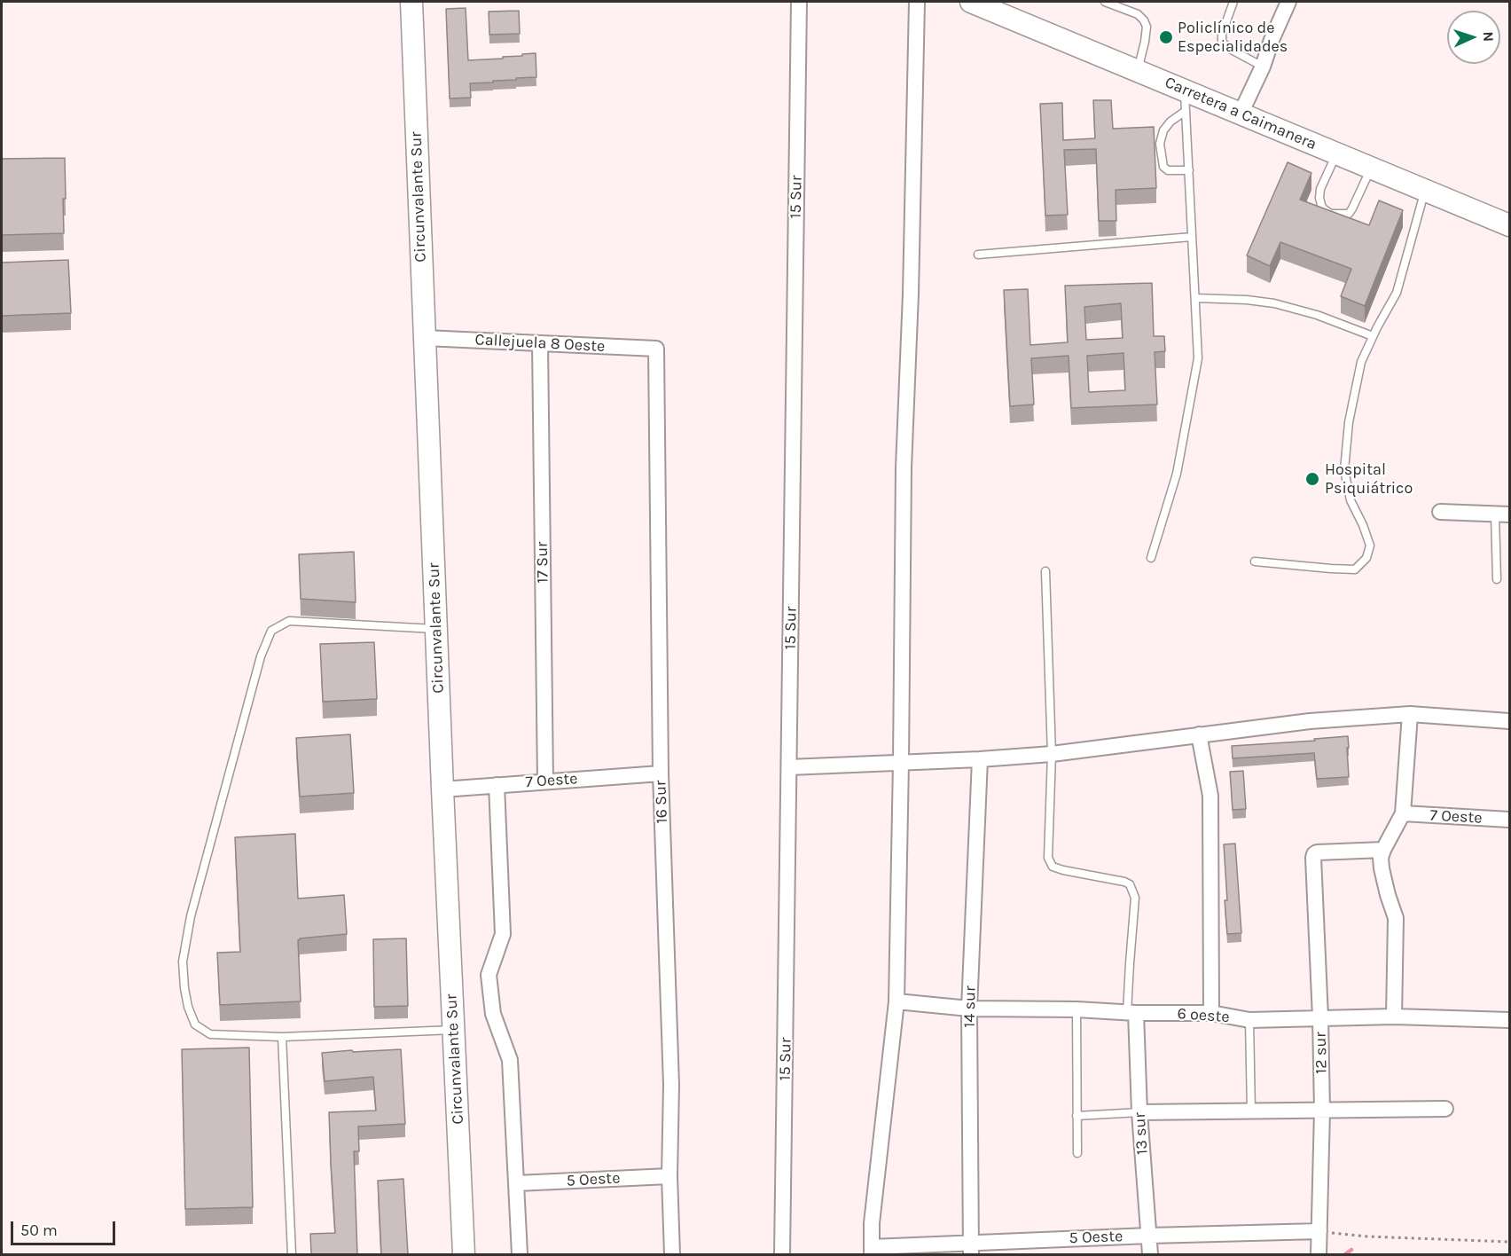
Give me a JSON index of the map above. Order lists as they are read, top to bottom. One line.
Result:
{"streets":{"main road":["Carretera a Caimanera","Circunvalante Sur"],"street":["15 Sur","Callejuela 8 Oeste","17 Sur","7 Oeste","16 Sur","14 sur","6 oeste","12 sur","13 sur","5 Oeste"]},"crossings":[["Circunvalante Sur","Callejuela 8 Oeste"],["Circunvalante Sur","7 Oeste"],["Callejuela 8 Oeste","17 Sur"],["Callejuela 8 Oeste","16 Sur"],["17 Sur","7 Oeste"],["7 Oeste","16 Sur"],["16 Sur","5 Oeste"],["14 sur","6 oeste"],["14 sur","5 Oeste"],["6 oeste","12 sur"],["6 oeste","13 sur"],["12 sur","5 Oeste"],["13 sur","5 Oeste"]],"places":["Policlínico de Especialidades","Hospital Psiquiátrico"],"scale_bar":"50 m","north":"right"}
